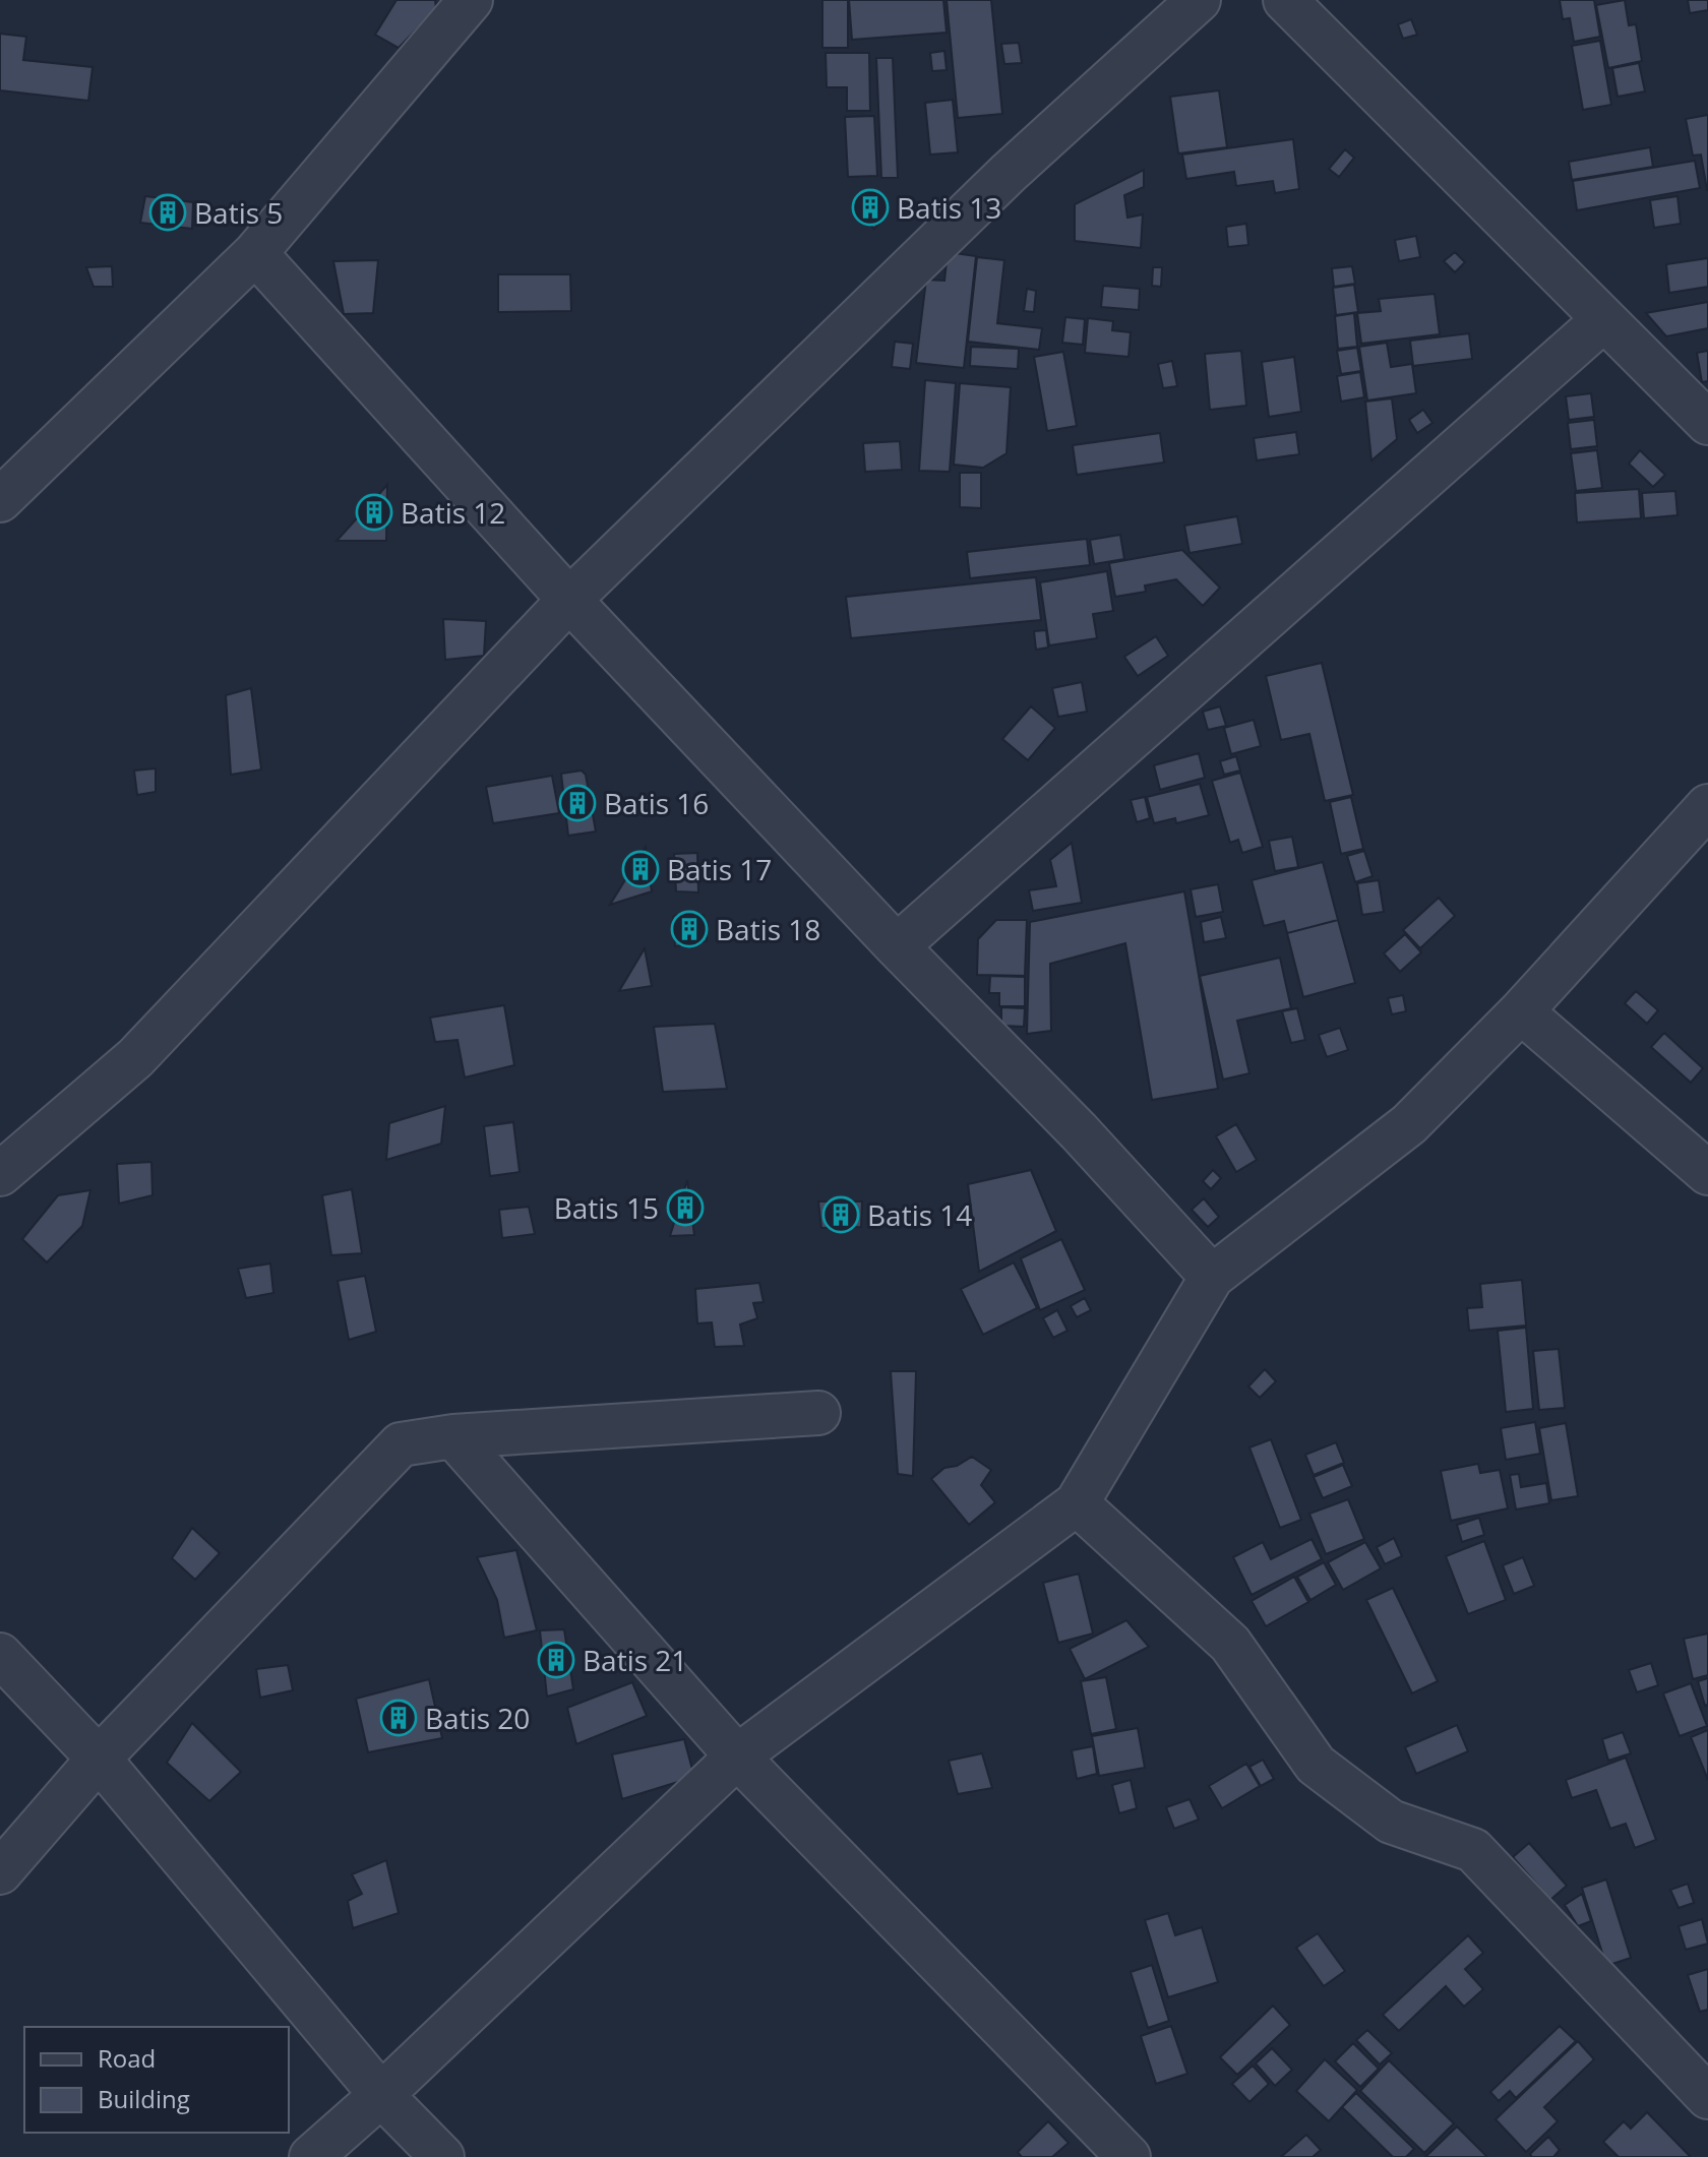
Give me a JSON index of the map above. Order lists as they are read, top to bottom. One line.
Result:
{"places":{"building":["Batis 13","Batis 5","Batis 12","Batis 16","Batis 17","Batis 18","Batis 15","Batis 14","Batis 21","Batis 20"]},"legend":["Road","Building"]}
